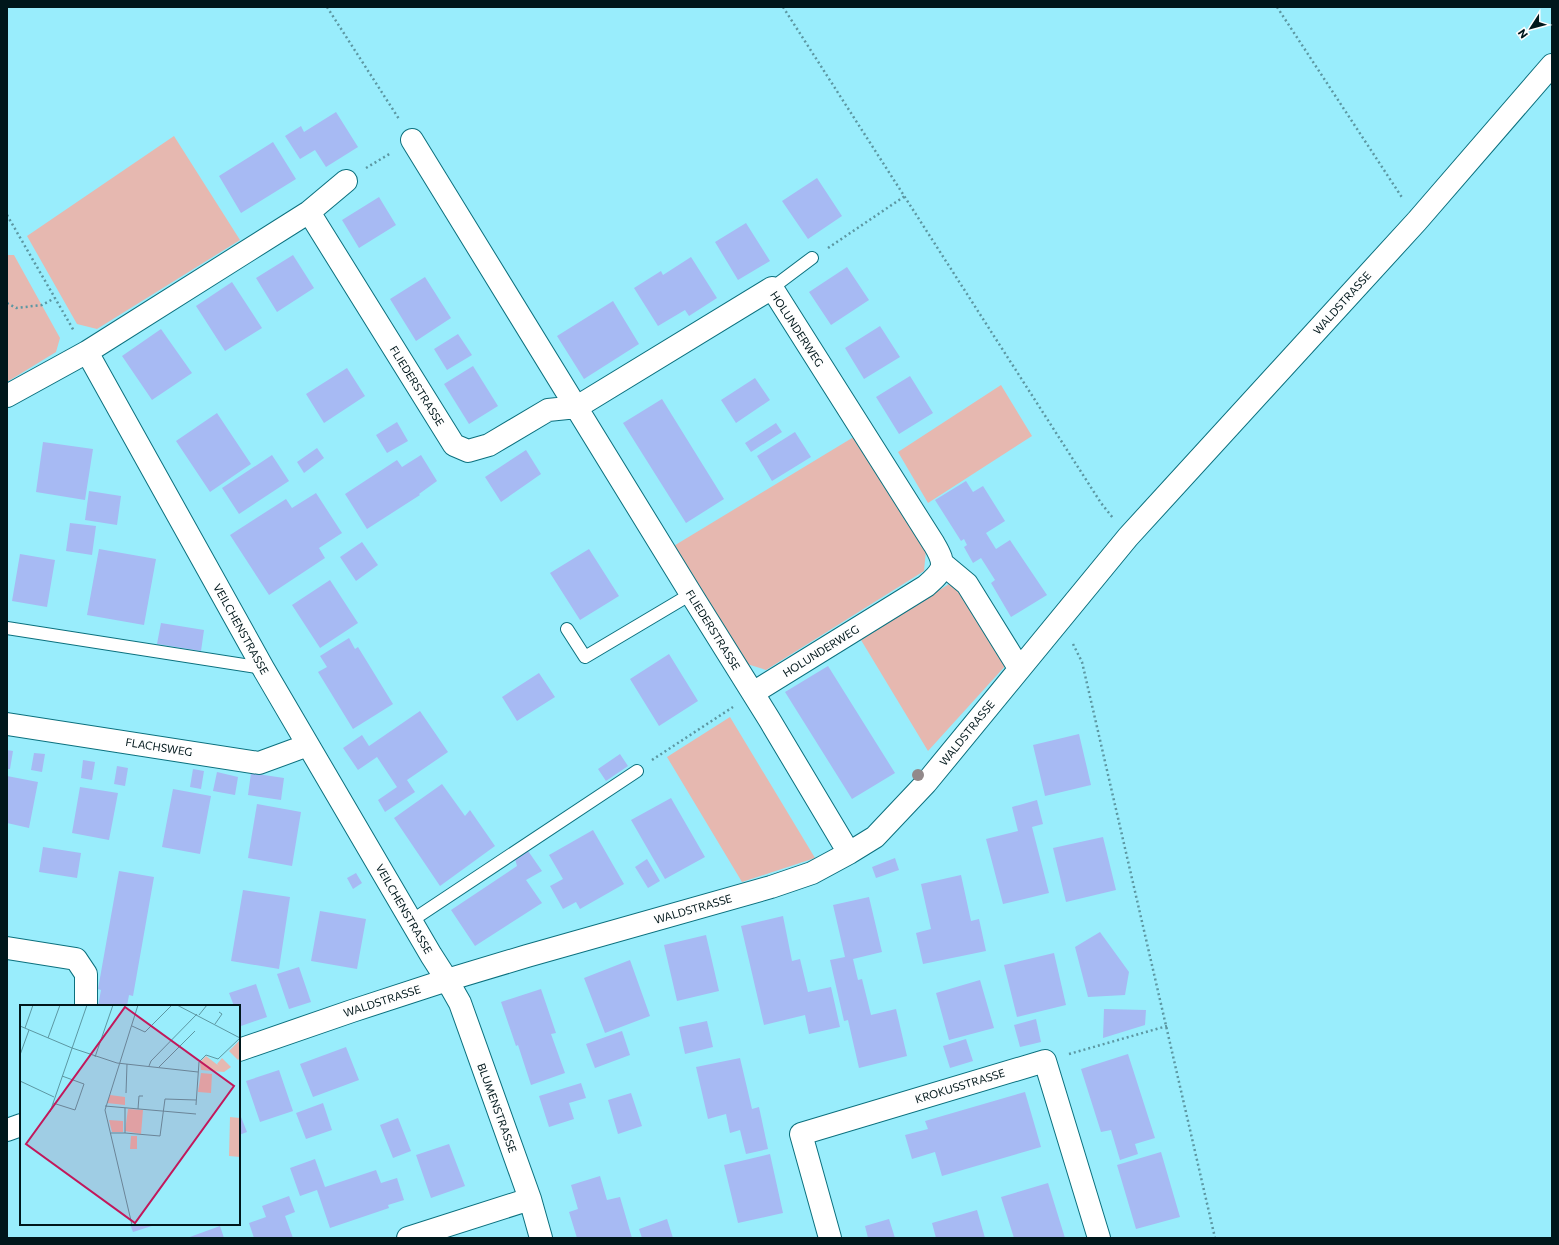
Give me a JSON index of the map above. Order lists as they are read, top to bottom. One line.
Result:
{"streets":{"street":["WALDSTRASSE","HOLUNDERWEG","FLIEDERSTRASSE","VEILCHENSTRASSE","FLACHSWEG","KROKUSSTRASSE","BLUMENSTRASSE"]},"crossings":[["WALDSTRASSE","HOLUNDERWEG"],["WALDSTRASSE","FLIEDERSTRASSE"],["WALDSTRASSE","VEILCHENSTRASSE"],["WALDSTRASSE","BLUMENSTRASSE"],["HOLUNDERWEG","FLIEDERSTRASSE"],["VEILCHENSTRASSE","FLACHSWEG"],["VEILCHENSTRASSE","BLUMENSTRASSE"]],"north":"bottom left"}
